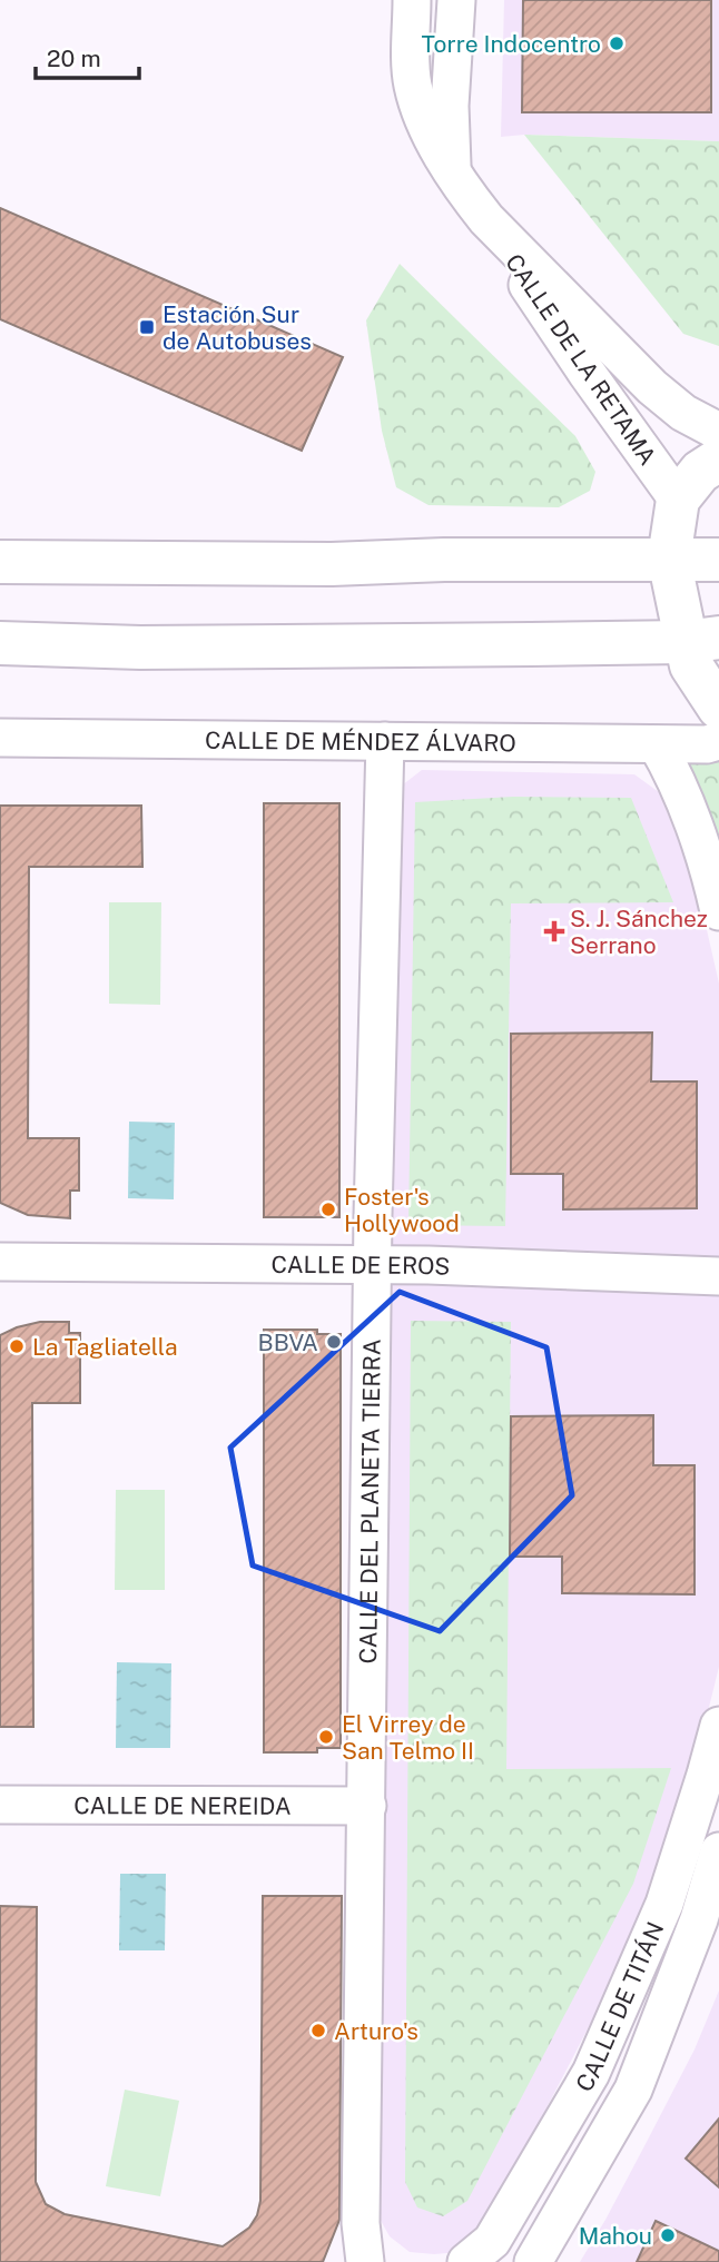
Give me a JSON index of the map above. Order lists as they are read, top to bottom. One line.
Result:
{"streets":{"street":["CALLE DE LA RETAMA","CALLE DE MÉNDEZ ÁLVARO","CALLE DE EROS","CALLE DEL PLANETA TIERRA","CALLE DE NEREIDA","CALLE DE TITÁN"]},"crossings":[["CALLE DE MÉNDEZ ÁLVARO","CALLE DEL PLANETA TIERRA"],["CALLE DE EROS","CALLE DEL PLANETA TIERRA"],["CALLE DEL PLANETA TIERRA","CALLE DE NEREIDA"]],"places":{"other":["Torre Indocentro","Foster's Hollywood","BBVA","La Tagliatella","El Virrey de San Telmo II","Arturo's","Mahou"],"transit":["Estación Sur de Autobuses"],"health":["S. J. Sánchez Serrano"]},"scale_bar":"20 m"}
